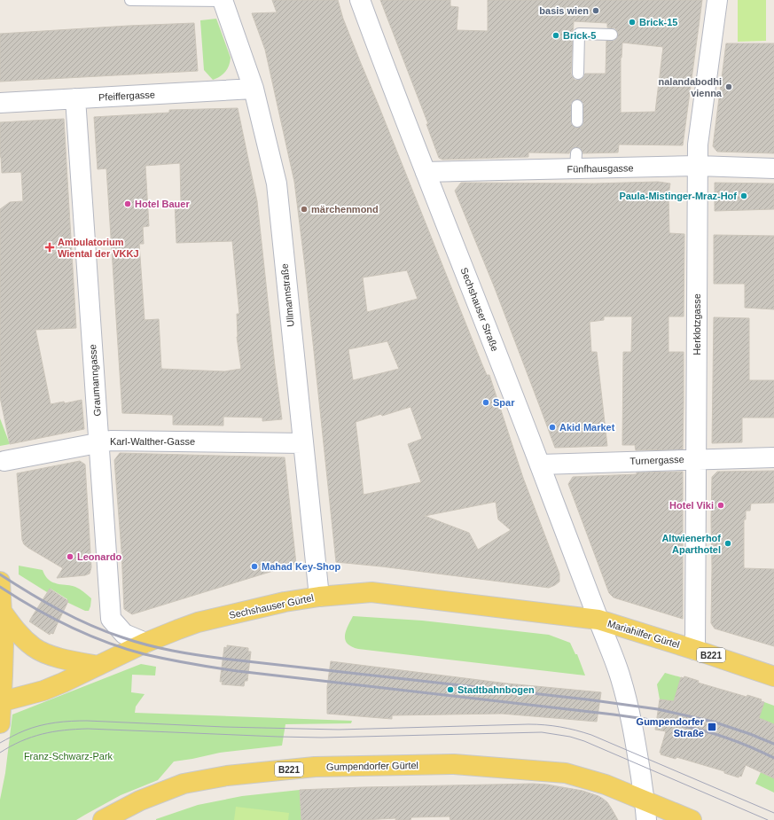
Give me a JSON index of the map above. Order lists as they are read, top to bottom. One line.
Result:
{"streets":{"main road":["Sechshauser Gürtel","Mariahilfer Gürtel","B221","Gumpendorfer Gürtel"],"street":["Pfeiffergasse","Fünfhausgasse","Ullmannstraße","Sechshauser Straße","Herklotzgasse","Graumanngasse","Karl-Walther-Gasse","Turnergasse"]},"crossings":[["Pfeiffergasse","Ullmannstraße"],["Pfeiffergasse","Graumanngasse"],["Fünfhausgasse","Sechshauser Straße"],["Fünfhausgasse","Herklotzgasse"],["Ullmannstraße","Karl-Walther-Gasse"],["Ullmannstraße","Sechshauser Gürtel"],["Sechshauser Straße","Turnergasse"],["Sechshauser Straße","Sechshauser Gürtel"],["Sechshauser Straße","Mariahilfer Gürtel"],["Herklotzgasse","Turnergasse"],["Herklotzgasse","Mariahilfer Gürtel"],["Graumanngasse","Karl-Walther-Gasse"],["Graumanngasse","Sechshauser Gürtel"],["Sechshauser Gürtel","Mariahilfer Gürtel"],["Mariahilfer Gürtel","B221"],["Mariahilfer Gürtel","Gumpendorfer Gürtel"],["B221","Gumpendorfer Gürtel"]],"parks":["Franz-Schwarz-Park"],"places":{"other":["basis wien","Brick-15","Brick-5","nalandabodhi vienna","Paula-Mistinger-Mraz-Hof","Hotel Bauer","märchenmond","Spar","Akid Market","Hotel Viki","Altwienerhof Aparthotel","Leonardo","Mahad Key-Shop","Stadtbahnbogen"],"health":["Ambulatorium Wiental der VKKJ"],"transit":["Gumpendorfer Straße"]}}
